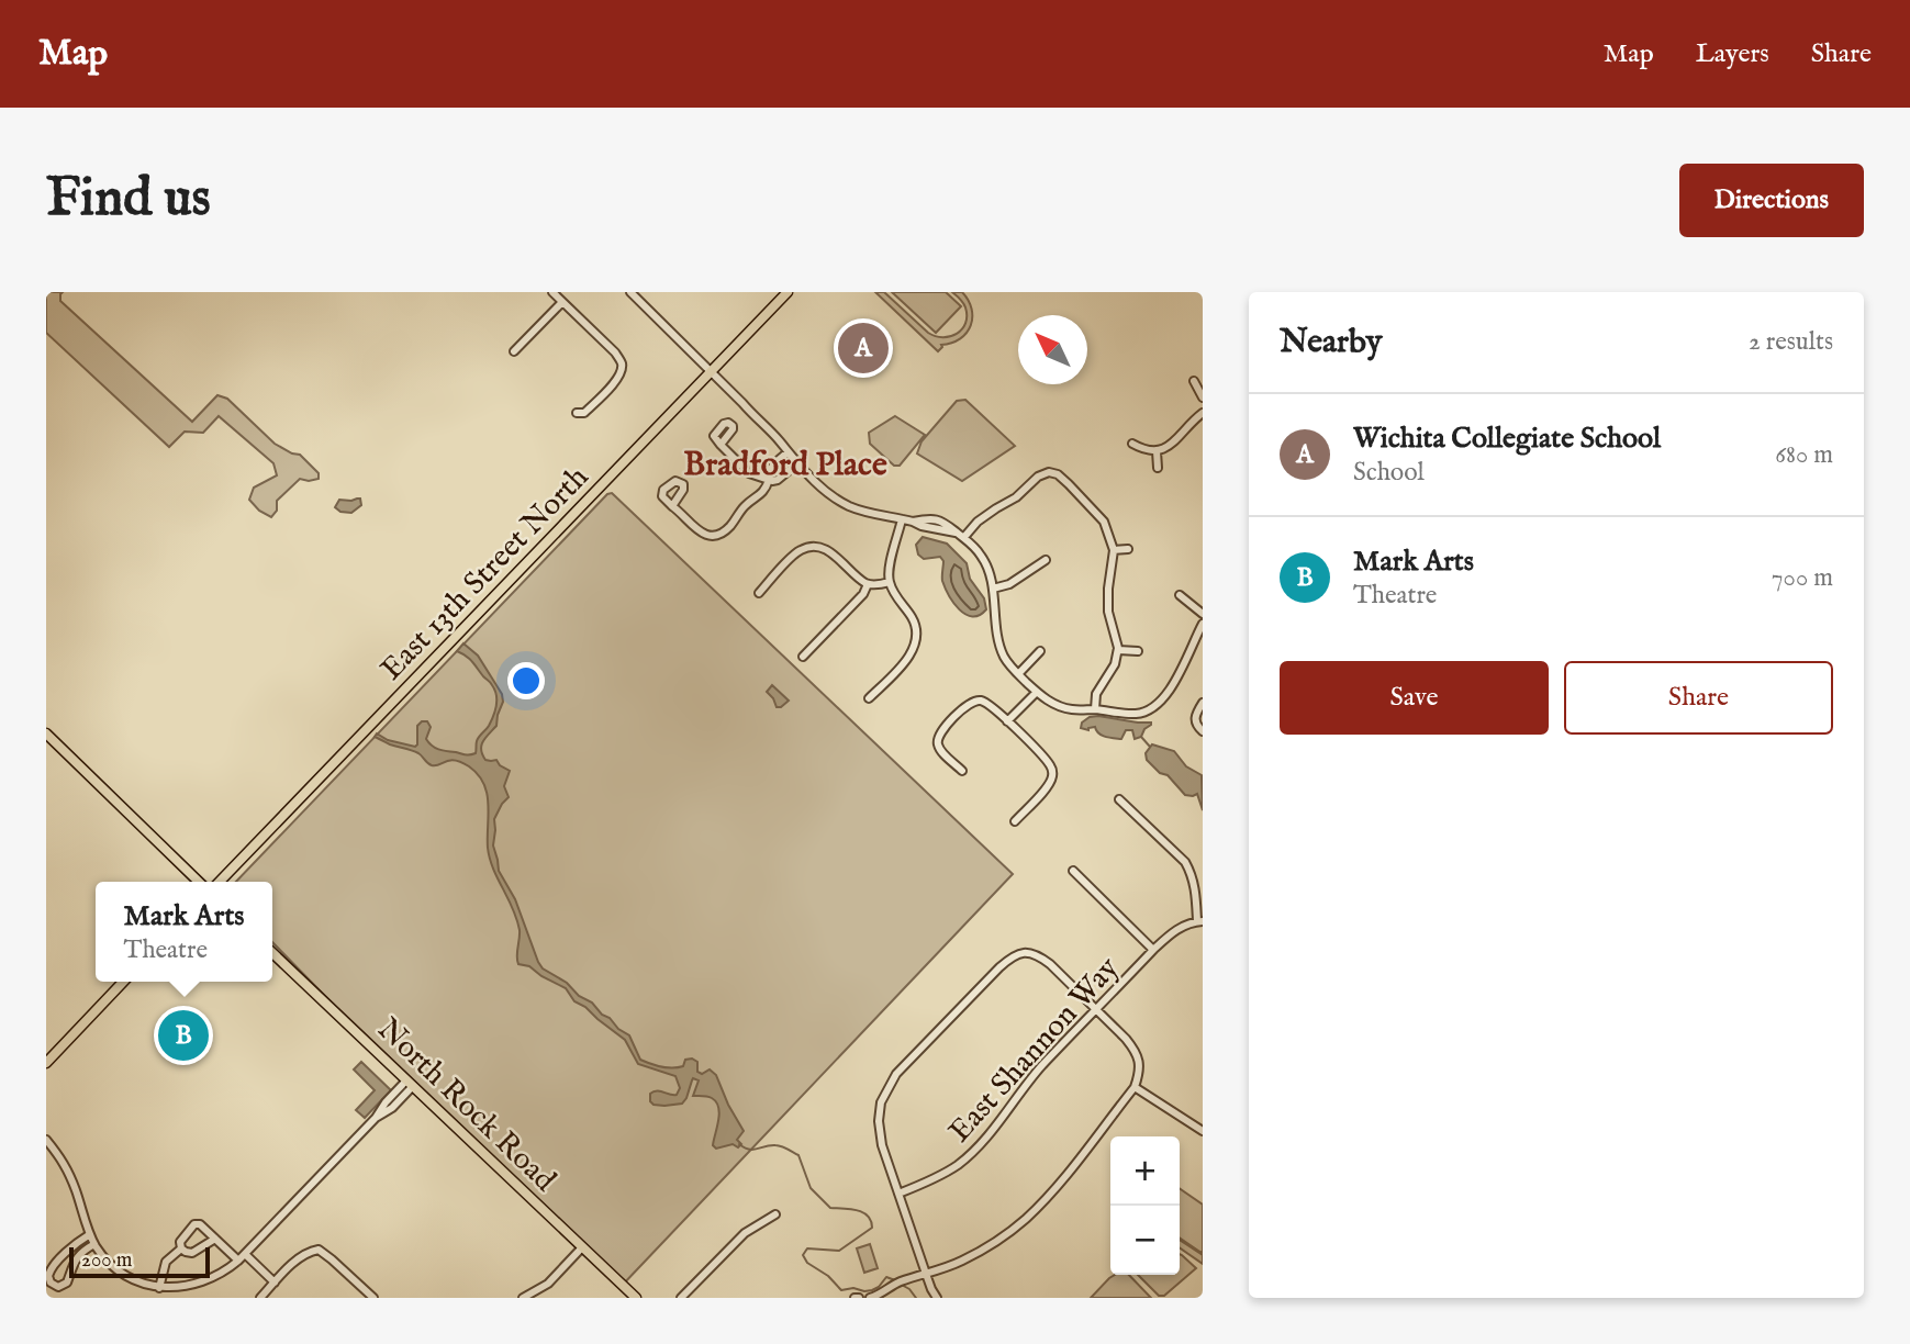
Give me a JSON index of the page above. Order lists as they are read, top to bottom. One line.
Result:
{"streets":{"main road":["East 13th Street North","North Rock Road"],"street":["East Shannon Way"]},"districts":["Bradford Place"],"scale_bar":"200 m","north":"top left","page":{"header":"Map","nav":["Map","Layers","Share"],"buttons":["Directions",["Save","Share"]],"title":"Find us","heading":["Nearby","2 results"],"pins":["A","B"],"list":[{"mark":"A","name":"Wichita Collegiate School","note":"School","value":"680 m"},{"mark":"B","name":"Mark Arts","note":"Theatre","value":"700 m"}],"popup":["Mark Arts","Theatre"],"map_buttons":["+","−"],"scale":"200 m"}}
